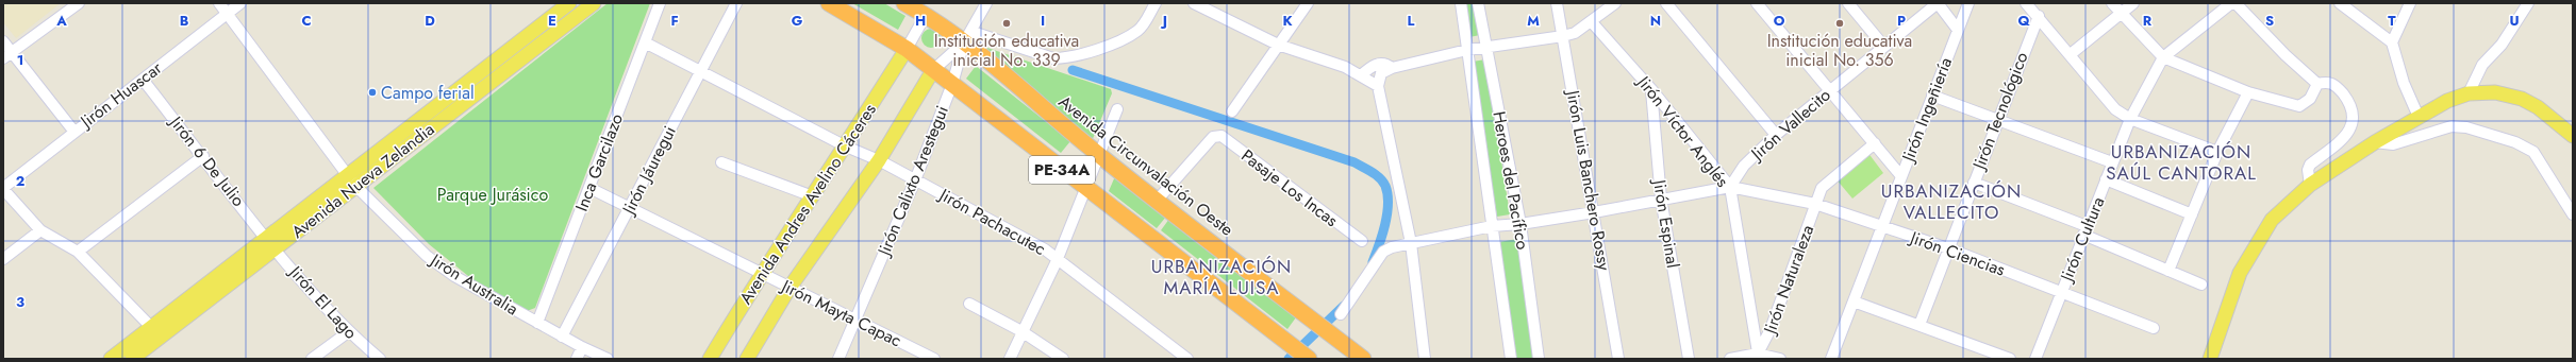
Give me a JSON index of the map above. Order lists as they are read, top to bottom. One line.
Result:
{"streets":{"highway":["Avenida Circunvalación Oeste","PE-34A"],"main road":["Avenida Nueva Zelandia","Avenida Andres Avelino Cáceres"],"street":["Jirón Huascar","Jirón Ingeñiería","Jirón Tecnológico","Jirón Vallecito","Jirón Víctor Anglés","Jirón 6 De Julio","Inca Garcilazo","Jirón Jáuregui","Jirón Calixto Arestegui","Heroes del Pacífico","Jirón Luis Banchero Rossy","Pasaje Los Incas","Jirón Pachacutec","Jirón Espinal","Jirón Cultura","Jirón Ciencias","Jirón Naturaleza","Jirón Australia","Jirón El Lago","Jirón Mayta Capac"]},"crossings":[["Jirón Huascar","Jirón 6 De Julio"],["Jirón Huascar","Jirón Australia"],["Jirón Ingeñiería","Jirón Ciencias"],["Jirón Tecnológico","Jirón Ciencias"],["Jirón Vallecito","Jirón Víctor Anglés"],["Jirón Vallecito","Jirón Ciencias"],["Jirón Víctor Anglés","Jirón Espinal"],["Jirón Víctor Anglés","Jirón Ciencias"],["Jirón Víctor Anglés","Jirón Naturaleza"],["Jirón 6 De Julio","Avenida Nueva Zelandia"],["Jirón 6 De Julio","Jirón El Lago"],["Inca Garcilazo","Jirón Pachacutec"],["Inca Garcilazo","Jirón Australia"],["Inca Garcilazo","Jirón Mayta Capac"],["Avenida Circunvalación Oeste","Jirón Calixto Arestegui"],["Avenida Circunvalación Oeste","Pasaje Los Incas"],["Jirón Jáuregui","Jirón Pachacutec"],["Jirón Jáuregui","Jirón Australia"],["Jirón Jáuregui","Jirón Mayta Capac"],["PE-34A","Jirón Calixto Arestegui"],["PE-34A","Avenida Andres Avelino Cáceres"],["Avenida Nueva Zelandia","Jirón Australia"],["Avenida Nueva Zelandia","Jirón El Lago"],["Jirón Calixto Arestegui","Jirón Pachacutec"],["Jirón Calixto Arestegui","Jirón Mayta Capac"],["Avenida Andres Avelino Cáceres","Jirón Pachacutec"],["Avenida Andres Avelino Cáceres","Jirón Mayta Capac"],["Jirón Cultura","Jirón Ciencias"],["Jirón Ciencias","Jirón Naturaleza"]],"districts":["URBANIZACIÓN SAÚL CANTORAL","URBANIZACIÓN VALLECITO","URBANIZACIÓN MARÍA LUISA"],"parks":["Parque Jurásico"],"places":["Institución educativa inicial No. 339","Institución educativa inicial No. 356","Campo ferial"],"grid":{"columns":["A","B","C","D","E","F","G","H","I","J","K","L","M","N","O","P","Q","R","S","T","U"],"rows":["1","2","3"]}}
